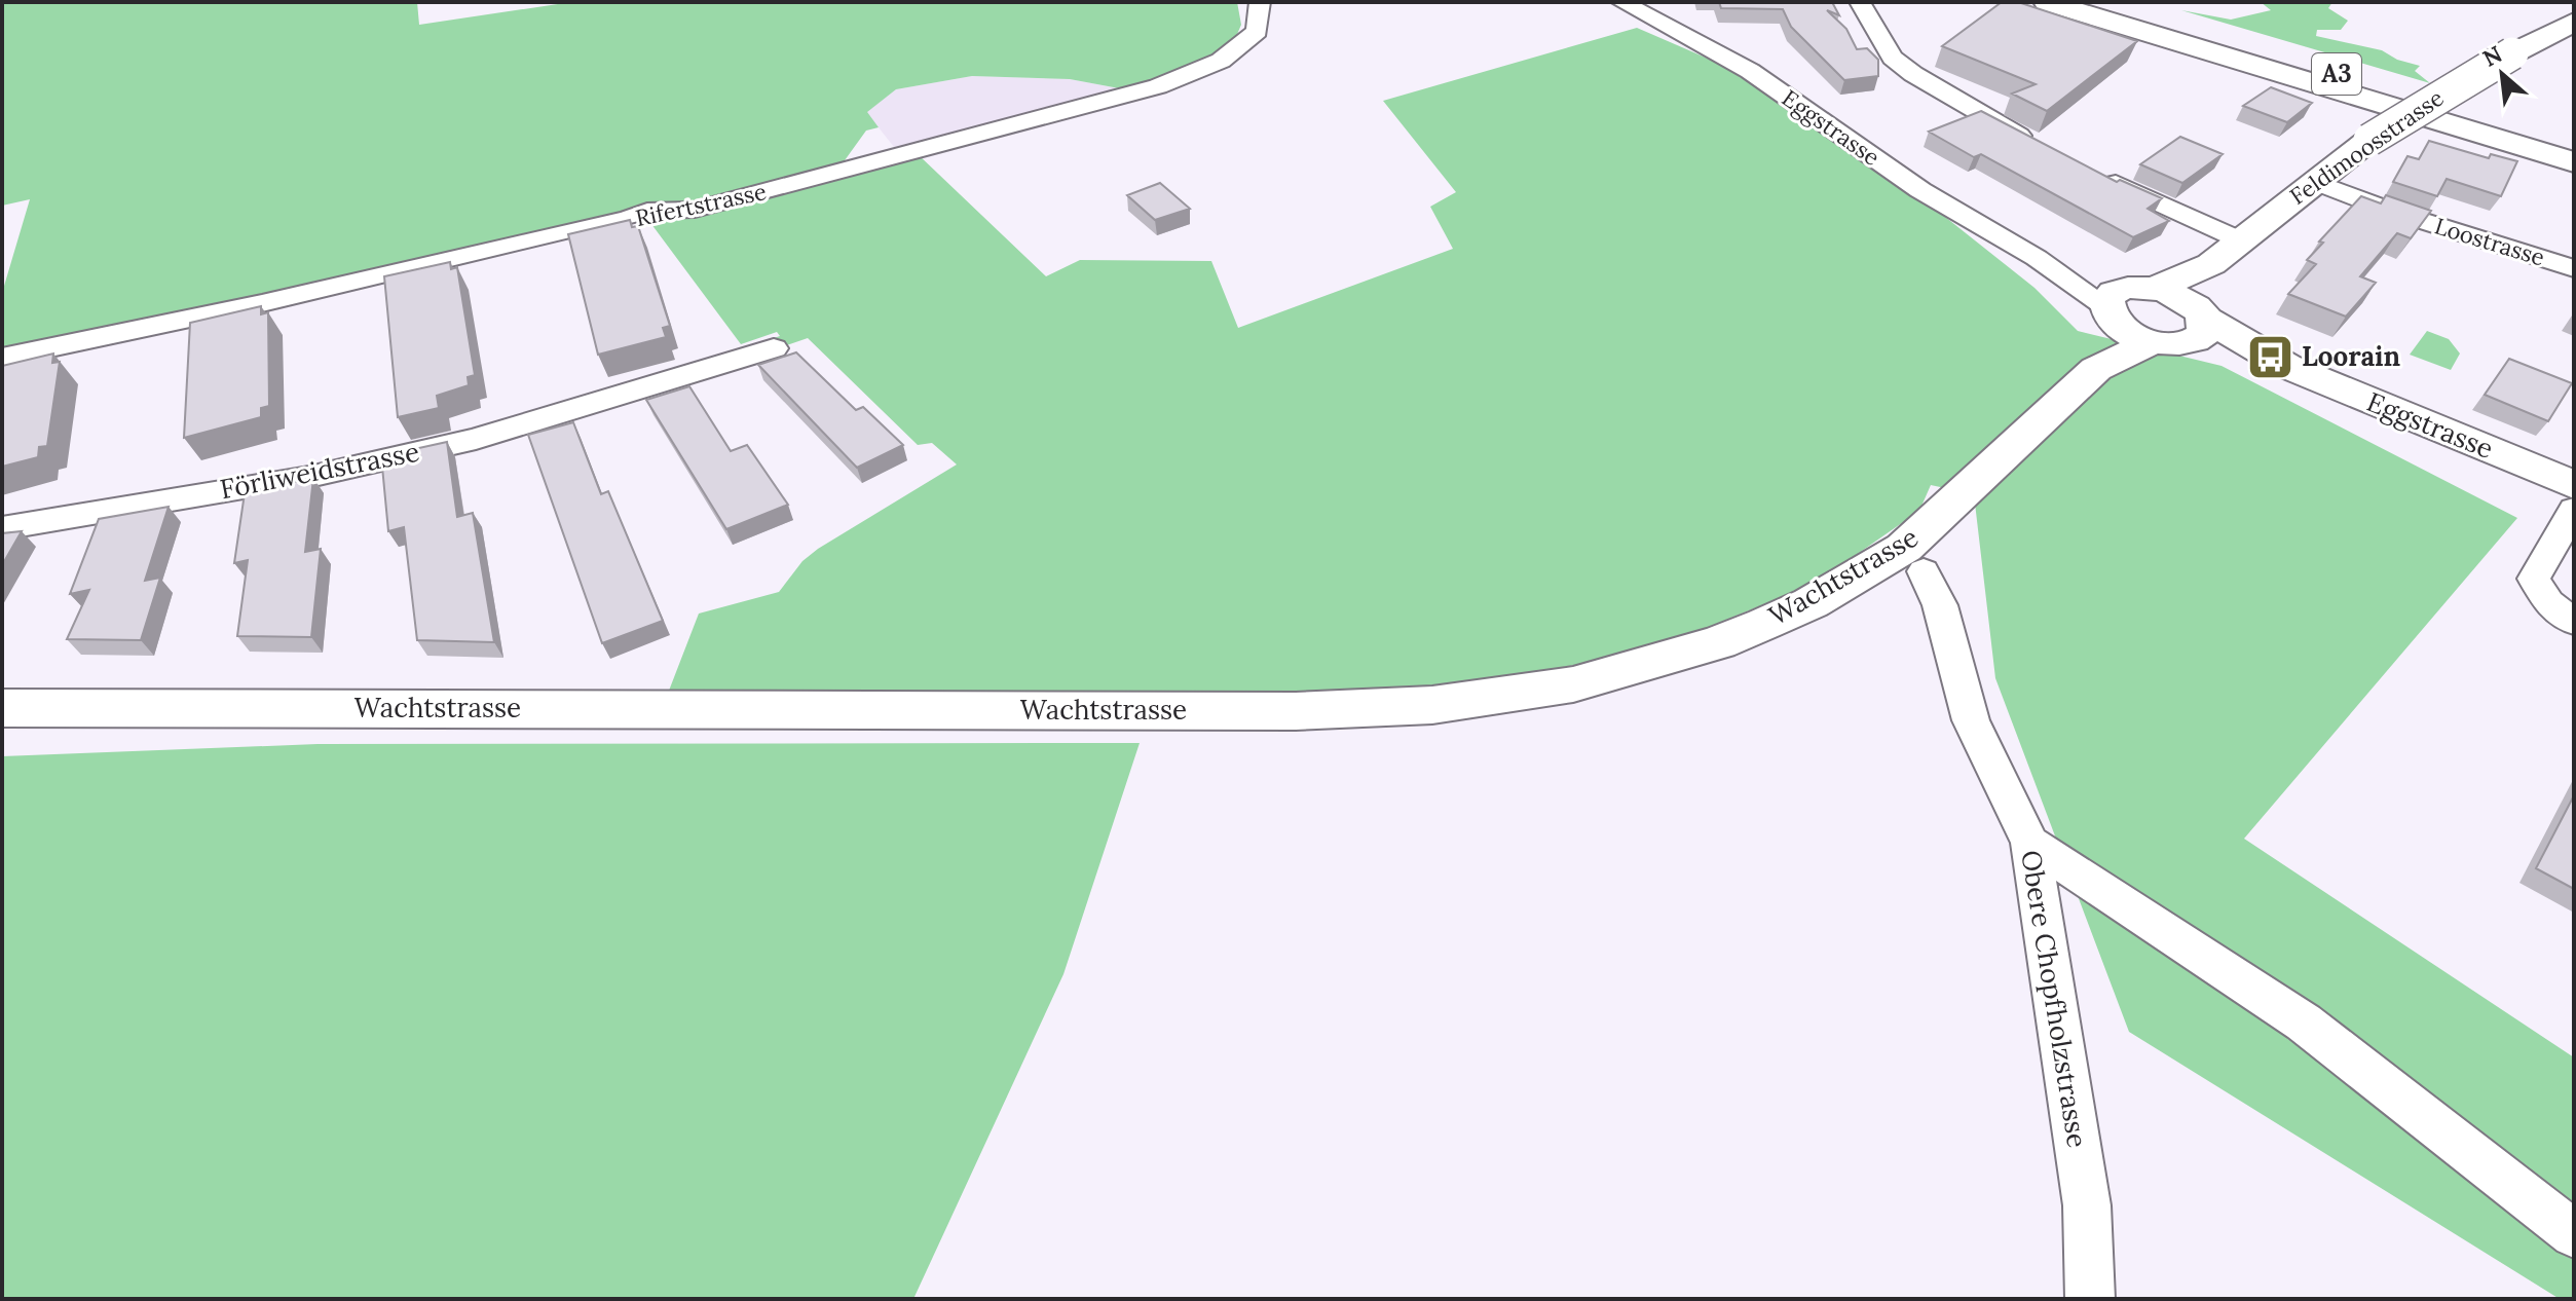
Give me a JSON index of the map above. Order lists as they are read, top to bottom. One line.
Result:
{"streets":{"main road":["A3","Eggstrasse","Feldimoosstrasse","Wachtstrasse"],"street":["Rifertstrasse","Loostrasse","Förliweidstrasse","Obere Chopfholzstrasse"]},"crossings":[["Eggstrasse","Feldimoosstrasse"],["Eggstrasse","Wachtstrasse"],["Feldimoosstrasse","Loostrasse"],["Feldimoosstrasse","Wachtstrasse"]],"places":{"bus stop":["Loorain"]},"north":"top left"}
